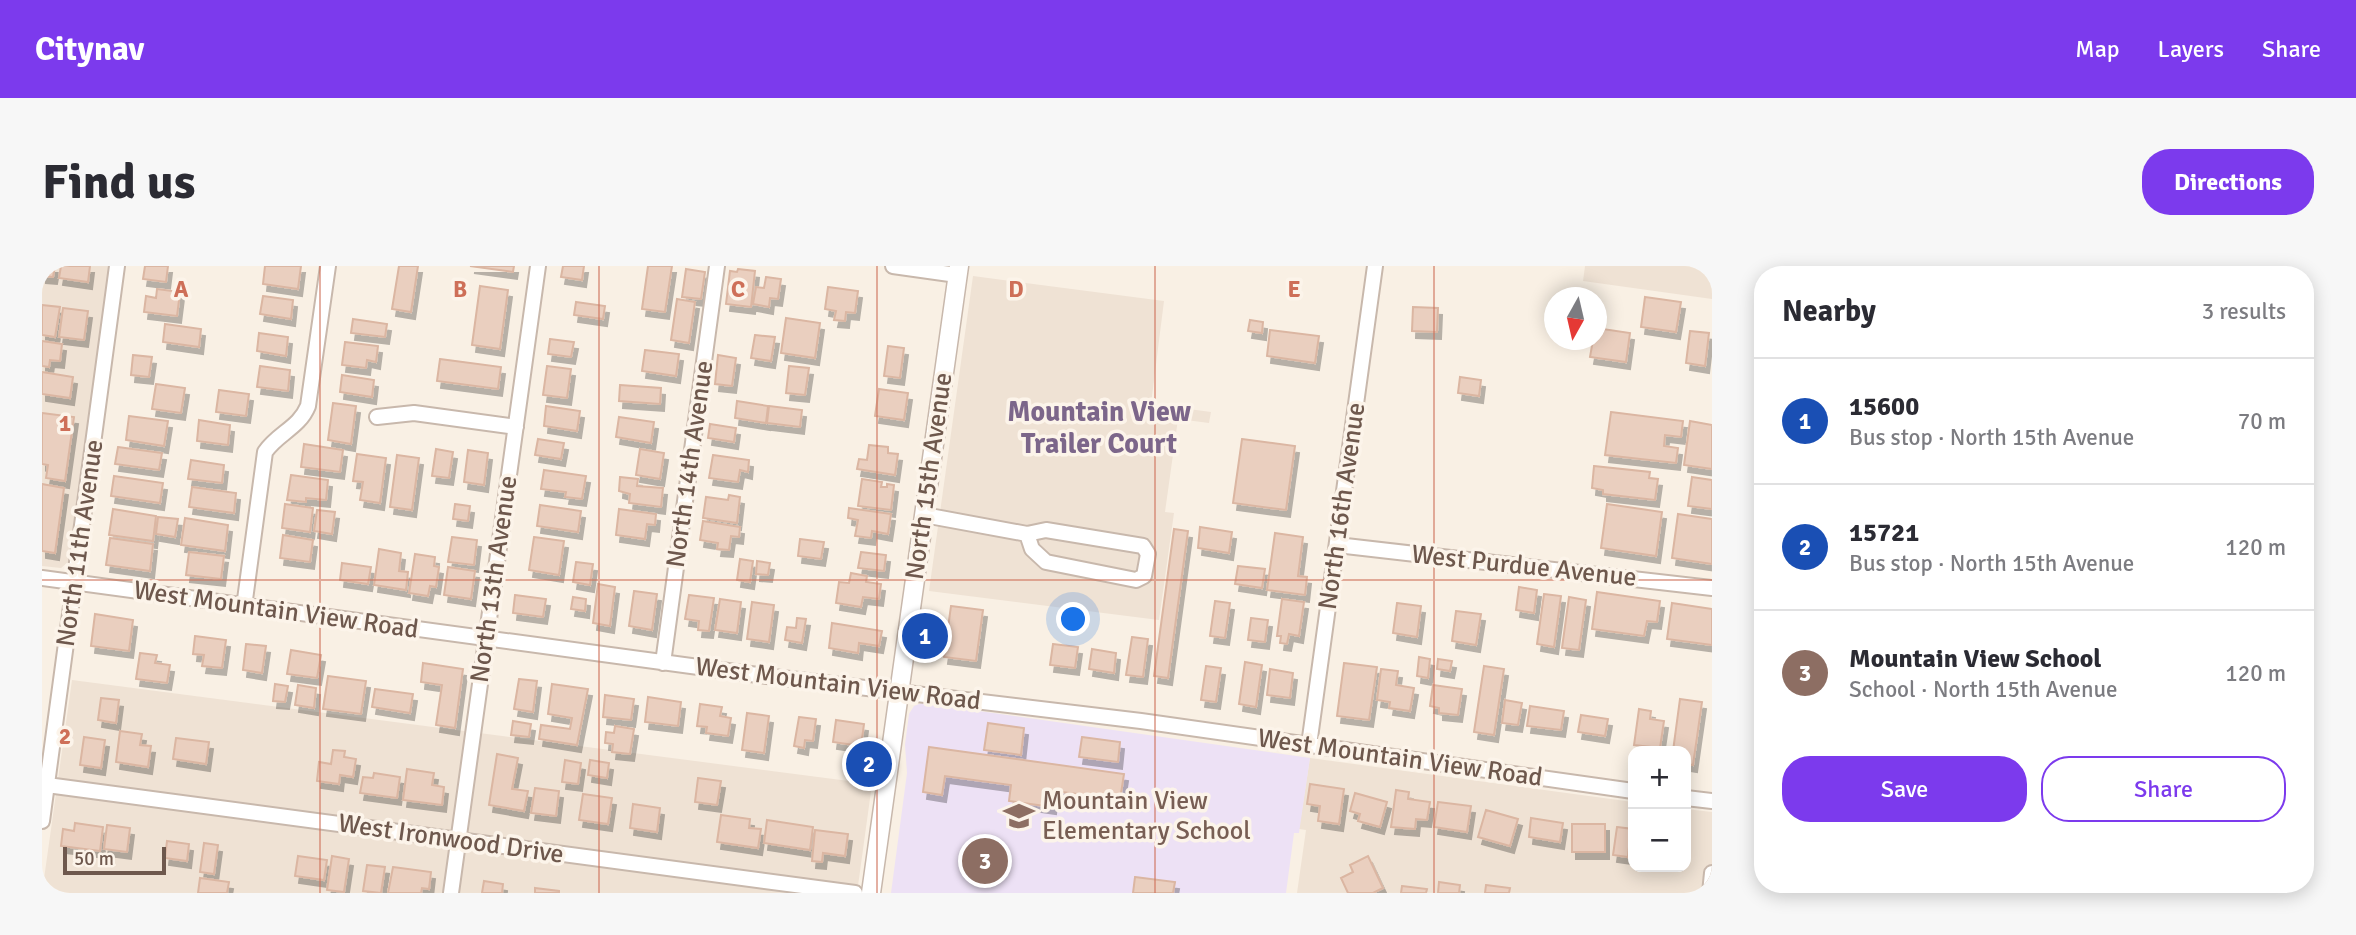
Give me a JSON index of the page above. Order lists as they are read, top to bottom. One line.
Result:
{"streets":{"street":["North 14th Avenue","North 15th Avenue","North 16th Avenue","North 11th Avenue","West Purdue Avenue","North 13th Avenue","West Mountain View Road","West Ironwood Drive"]},"crossings":[["North 14th Avenue","West Mountain View Road"],["North 15th Avenue","West Mountain View Road"],["North 16th Avenue","West Purdue Avenue"],["North 16th Avenue","West Mountain View Road"],["North 11th Avenue","West Mountain View Road"],["North 11th Avenue","West Ironwood Drive"],["North 13th Avenue","West Mountain View Road"],["North 13th Avenue","West Ironwood Drive"]],"districts":["Mountain View Trailer Court"],"places":{"school or university":["Mountain View Elementary School"]},"scale_bar":"50 m","north":"bottom","page":{"header":"Citynav","nav":["Map","Layers","Share"],"buttons":["Directions",["Save","Share"]],"title":"Find us","heading":["Nearby","3 results"],"list":[{"mark":"1","name":"15600","note":"Bus stop · North 15th Avenue","value":"70 m"},{"mark":"2","name":"15721","note":"Bus stop · North 15th Avenue","value":"120 m"},{"mark":"3","name":"Mountain View School","note":"School · North 15th Avenue","value":"120 m"}],"pins":["1","2","3"],"map_buttons":["+","−"],"scale":"50 m"},"grid":{"columns":["A","B","C","D","E"],"rows":["1","2"]}}
